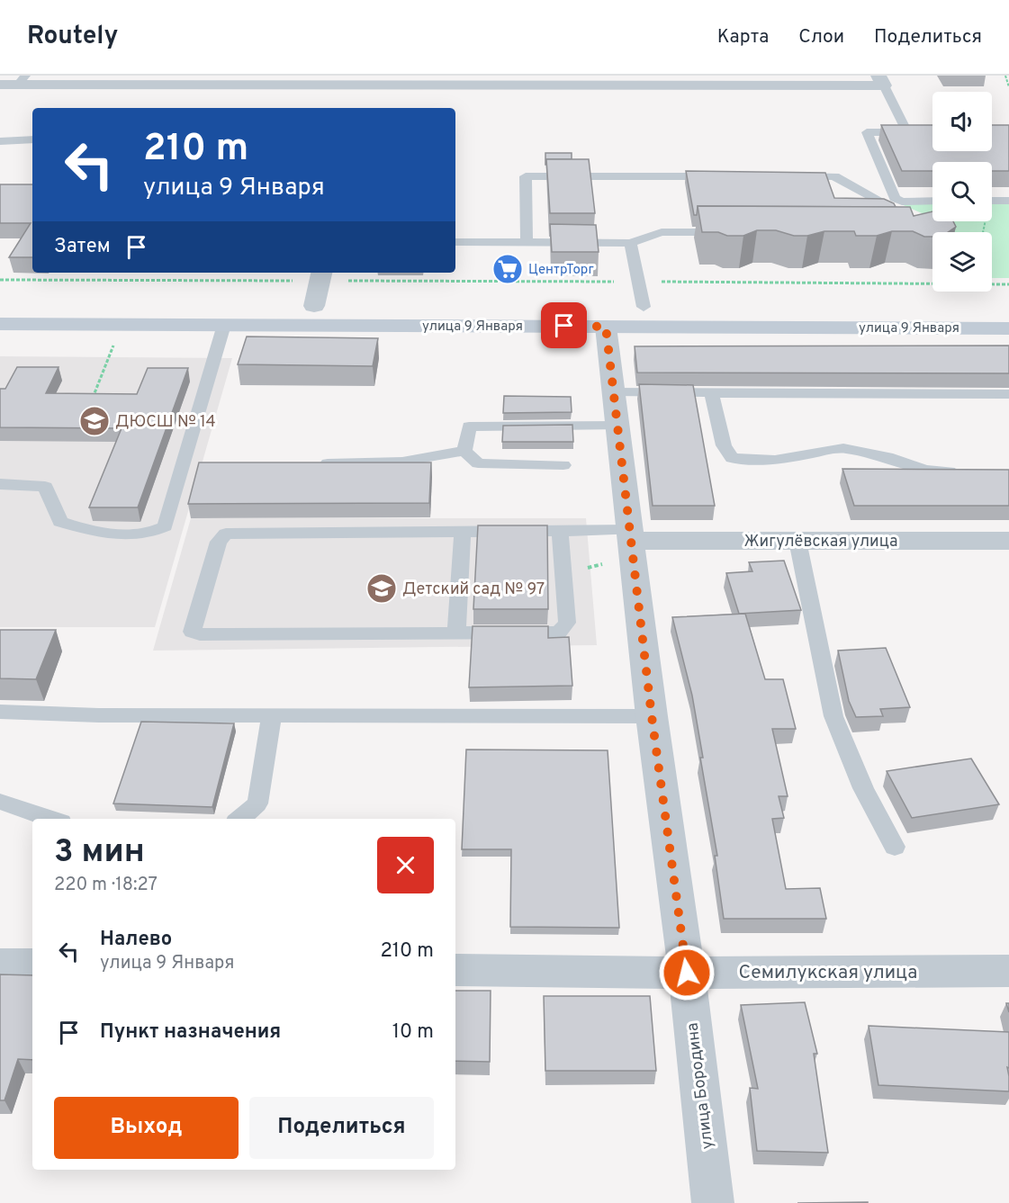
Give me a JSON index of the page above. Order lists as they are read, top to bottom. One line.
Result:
{"streets":{"main road":["улица 9 Января"],"street":["Жигулёвская улица","Семилукская улица","улица Бородина"]},"crossings":[["улица 9 Января","улица Бородина"],["Жигулёвская улица","улица Бородина"],["Семилукская улица","улица Бородина"]],"places":{"supermarket":["ЦентрТорг"],"school or university":["ДЮСШ № 14","Детский сад № 97"]},"page":{"header":"Routely","nav":["Карта","Слои","Поделиться"],"turn":["210 m","улица 9 Января"],"then":"Затем","heading":["3 мин","220 m · 18:27"],"list":[{"name":"Налево","note":"улица 9 Января","value":"210 m"},{"name":"Пункт назначения","value":"10 m"}],"buttons":["Выход","Поделиться"]}}
